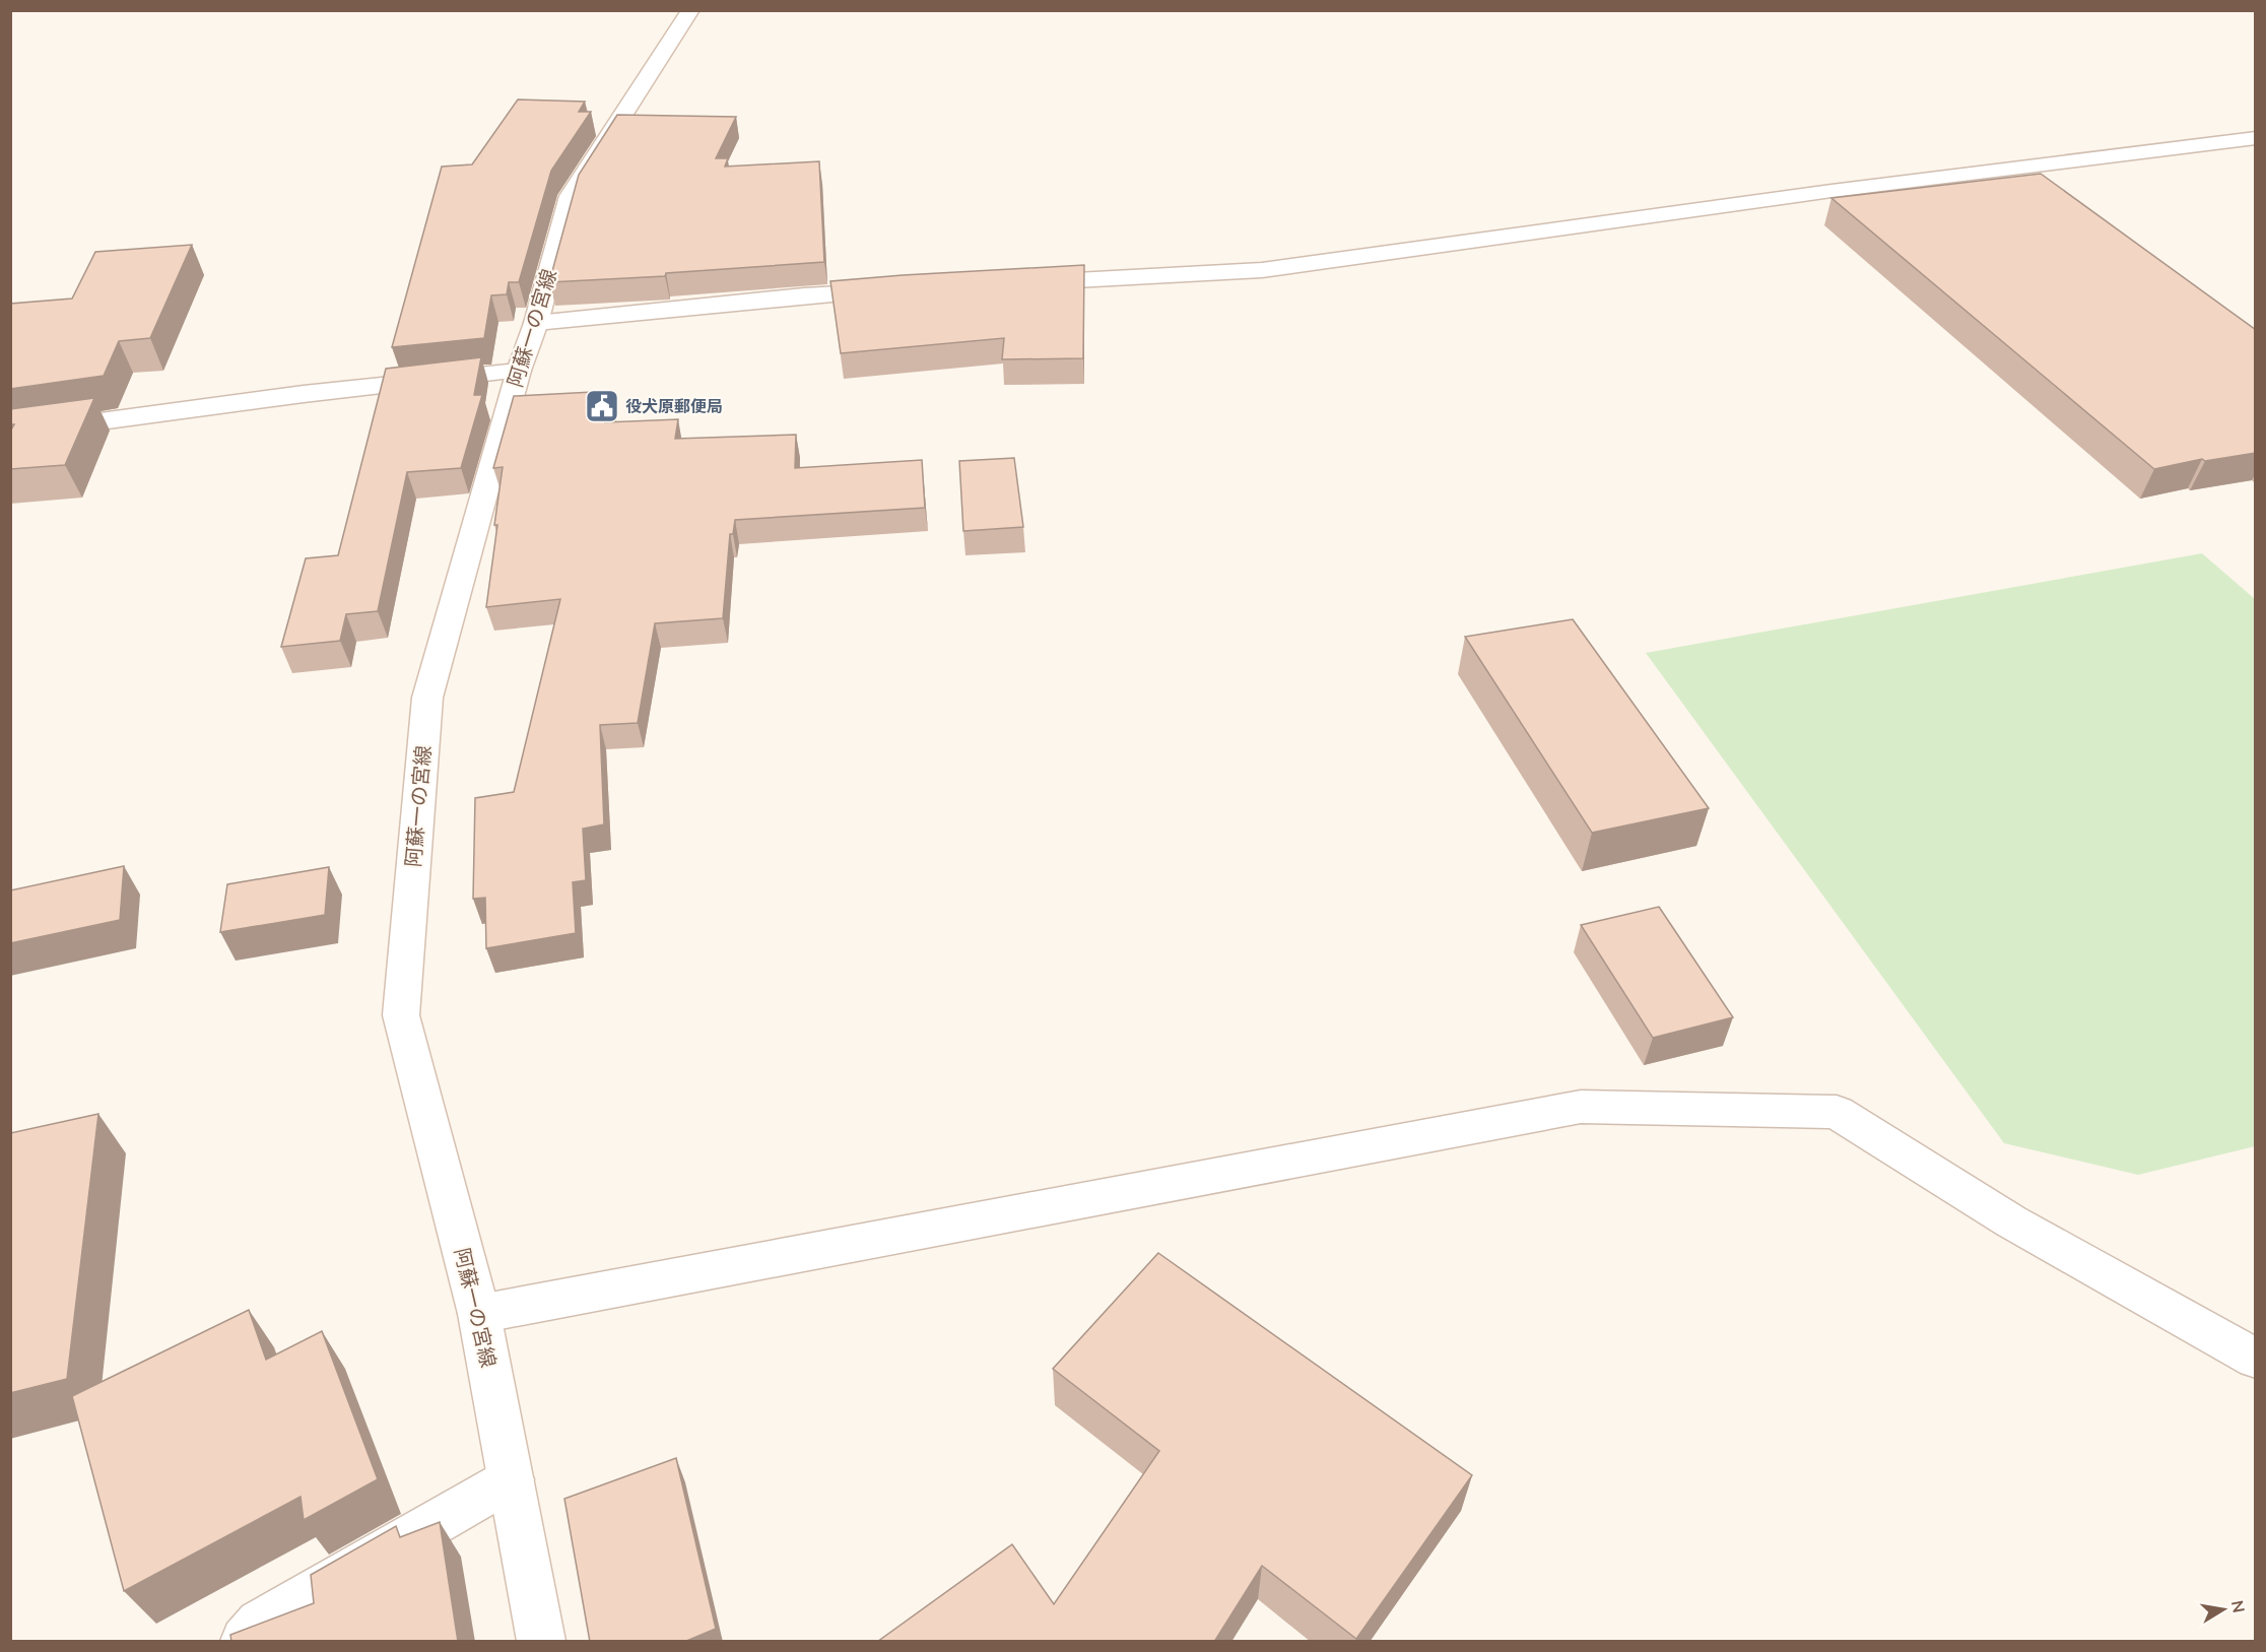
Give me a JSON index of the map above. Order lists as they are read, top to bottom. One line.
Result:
{"streets":{"street":["阿蘇一の宮線"]},"places":{"public building":["役犬原郵便局"]},"north":"right"}
